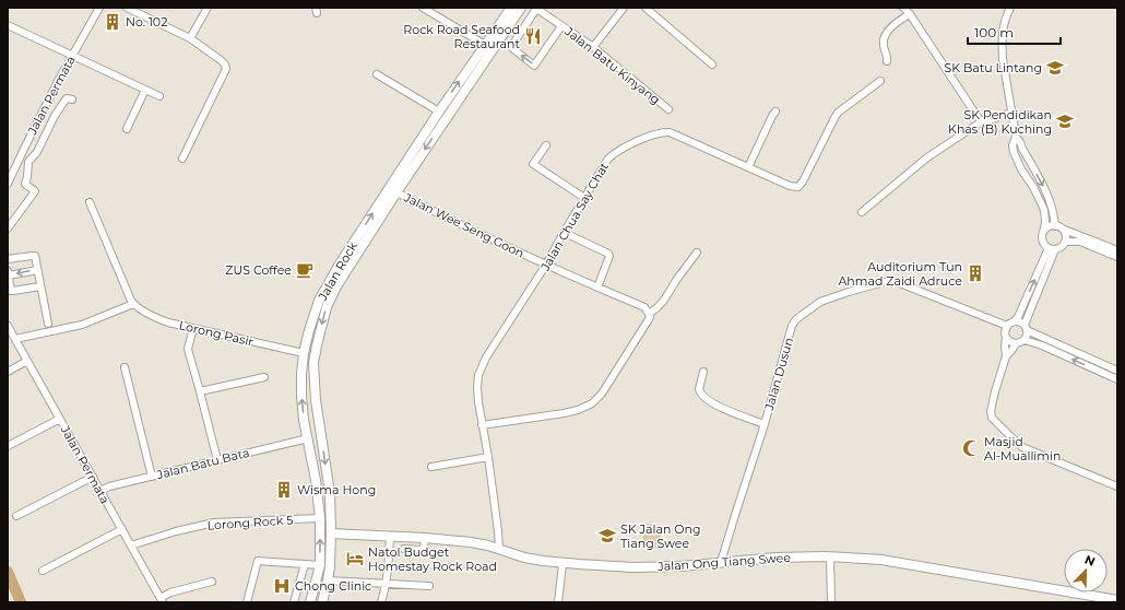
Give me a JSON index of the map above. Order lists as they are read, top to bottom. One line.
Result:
{"streets":{"main road":["Jalan Rock","Jalan Ong Tiang Swee"],"street":["Jalan Batu Kinyang","Jalan Permata","Jalan Chua Say Chat","Jalan Wee Seng Goon","Lorong Pasir","Jalan Dusun","Jalan Batu Bata","Lorong Rock 5"]},"crossings":[["Jalan Permata","Jalan Batu Bata"],["Jalan Permata","Lorong Rock 5"],["Jalan Chua Say Chat","Jalan Wee Seng Goon"],["Jalan Chua Say Chat","Jalan Ong Tiang Swee"],["Jalan Wee Seng Goon","Jalan Rock"],["Jalan Rock","Lorong Pasir"],["Jalan Rock","Jalan Batu Bata"],["Jalan Rock","Lorong Rock 5"],["Jalan Rock","Jalan Ong Tiang Swee"],["Jalan Dusun","Jalan Ong Tiang Swee"]],"places":{"building":["No. 102","Auditorium Tun Ahmad Zaidi Adruce","Wisma Hong"],"restaurant":["Rock Road Seafood Restaurant"],"school or university":["SK Batu Lintang","SK Pendidikan Khas (B) Kuching","SK Jalan Ong Tiang Swee"],"cafe":["ZUS Coffee"],"mosque":["Masjid Al-Muallimin"],"hotel":["Natol Budget Homestay Rock Road"],"hospital":["Chong Clinic"]},"scale_bar":"100 m","north":"top right"}
